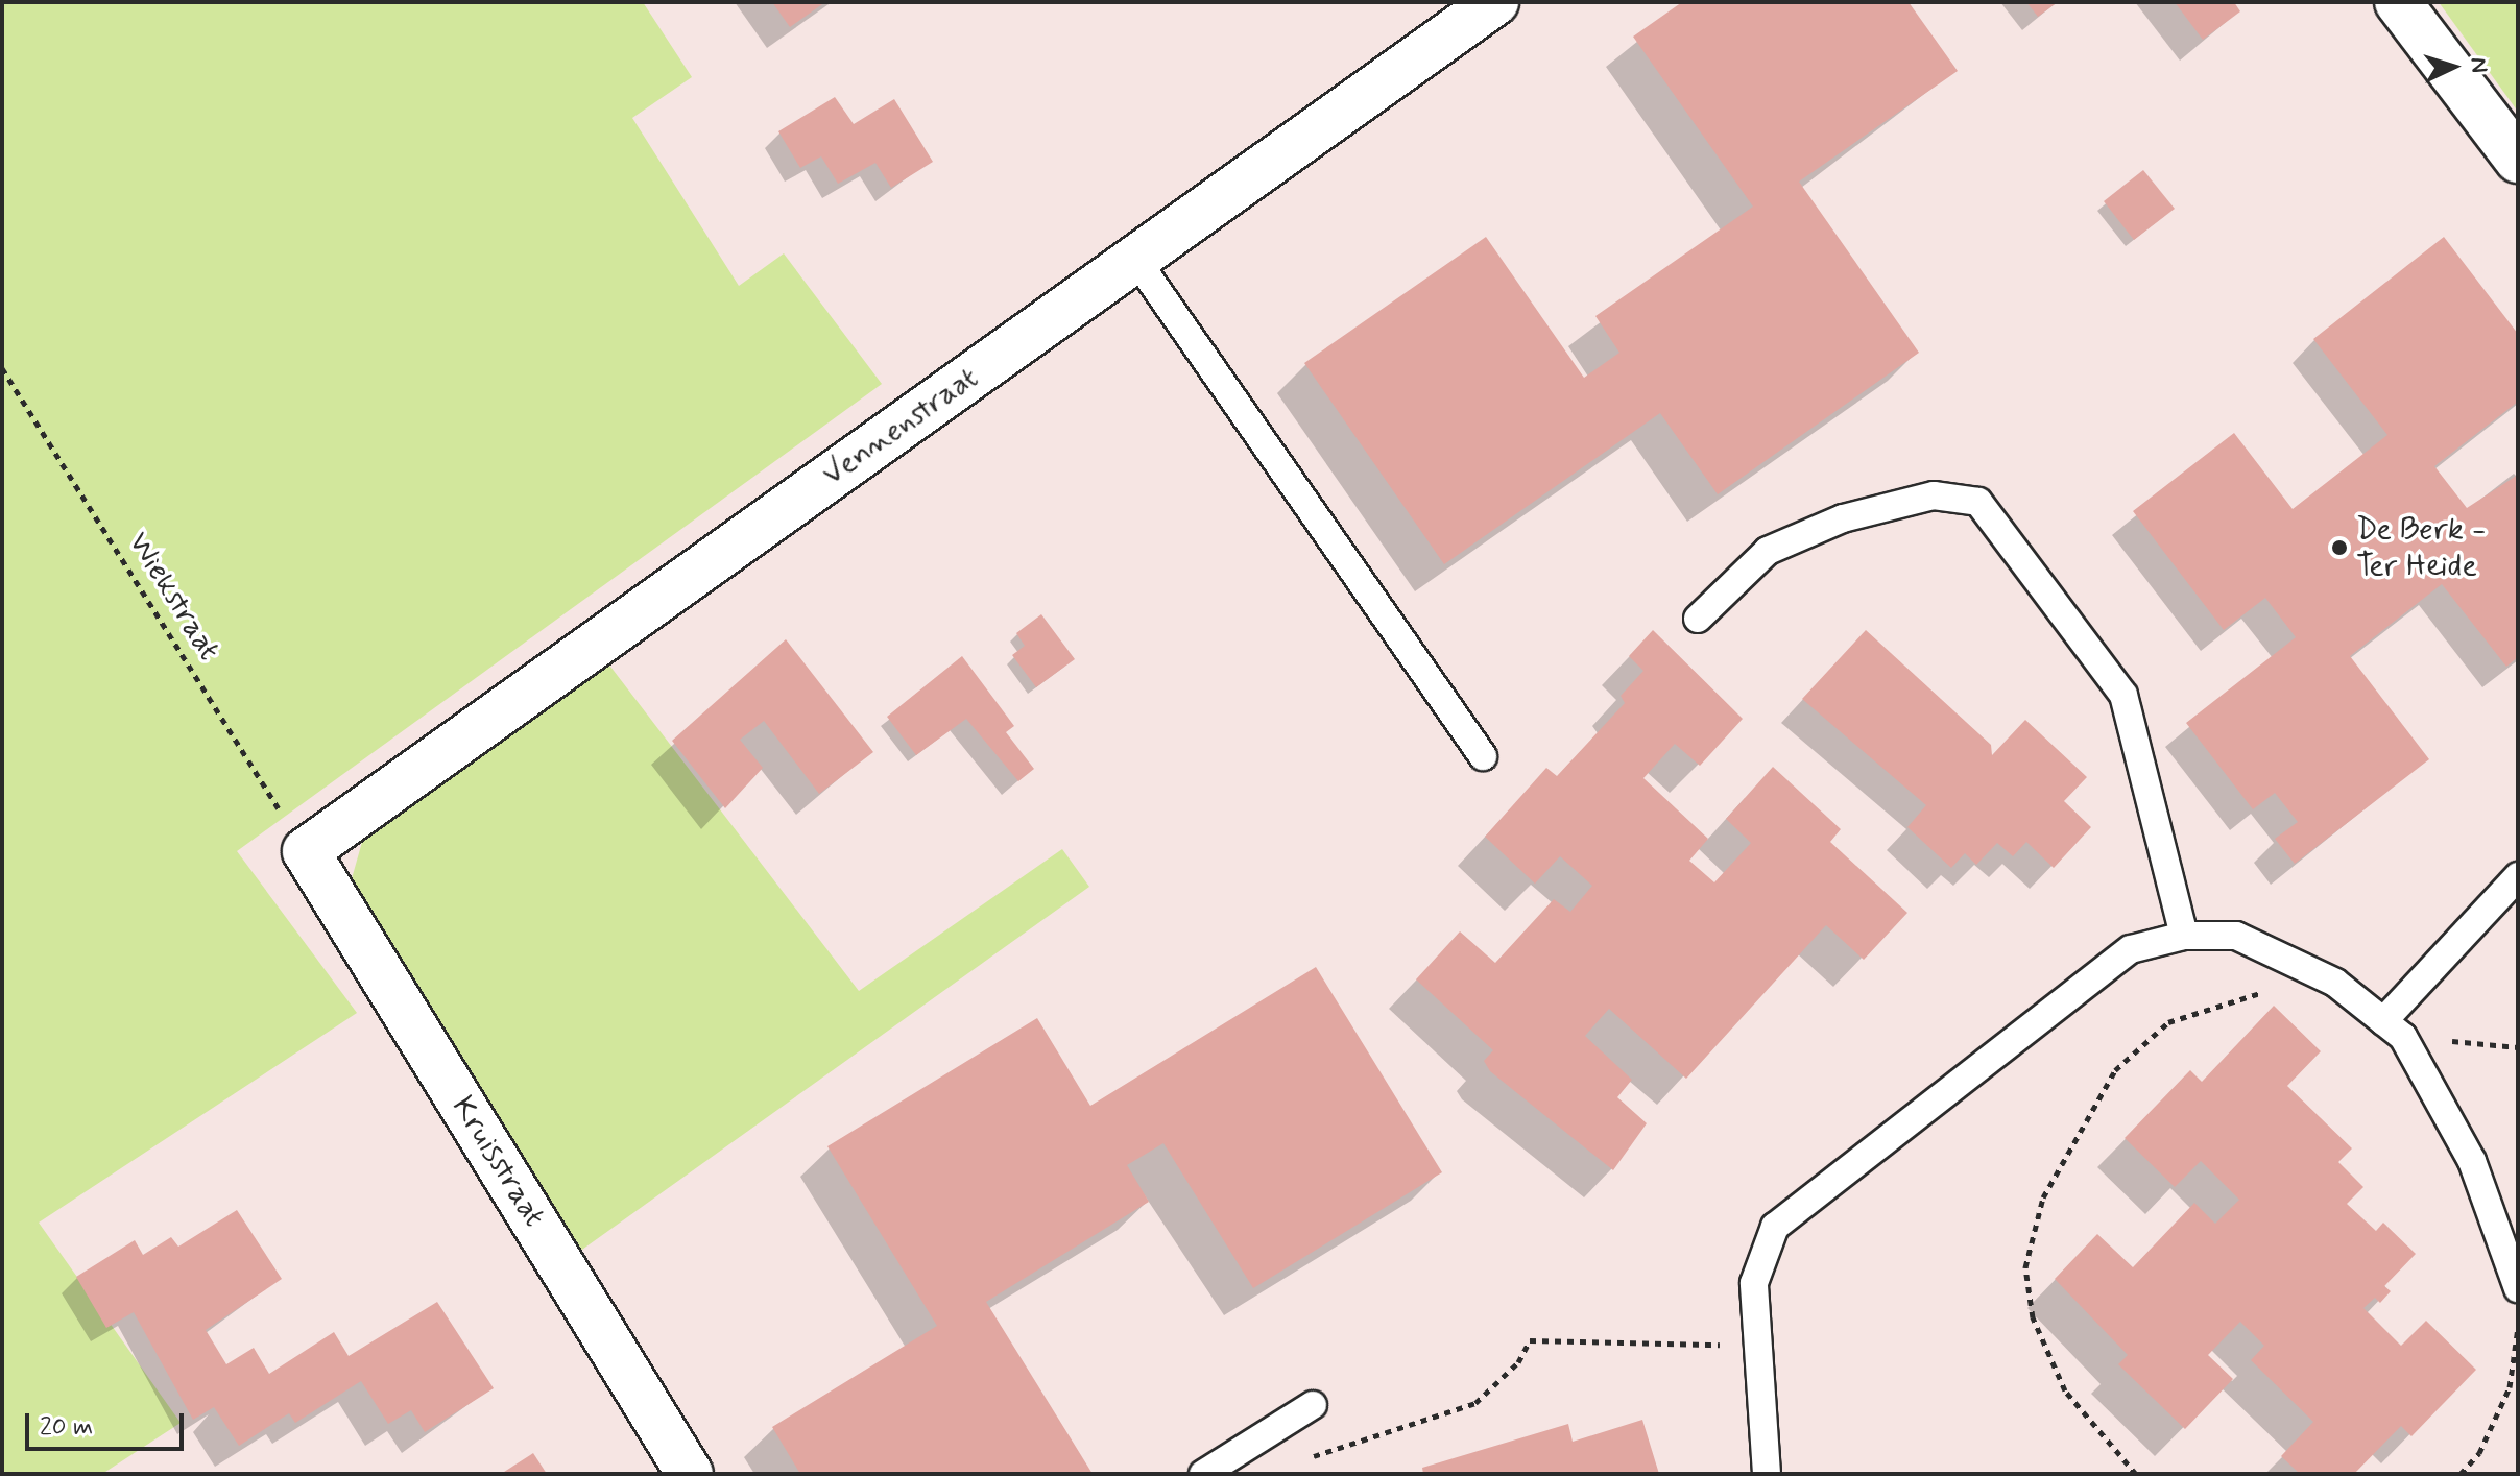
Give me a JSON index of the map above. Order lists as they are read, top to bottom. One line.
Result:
{"streets":{"street":["Vennenstraat","Kruisstraat"],"path":["Wiekstraat"]},"crossings":[["Vennenstraat","Wiekstraat"],["Vennenstraat","Kruisstraat"],["Wiekstraat","Kruisstraat"]],"places":["De Berk - Ter Heide"],"scale_bar":"20 m","north":"right"}
